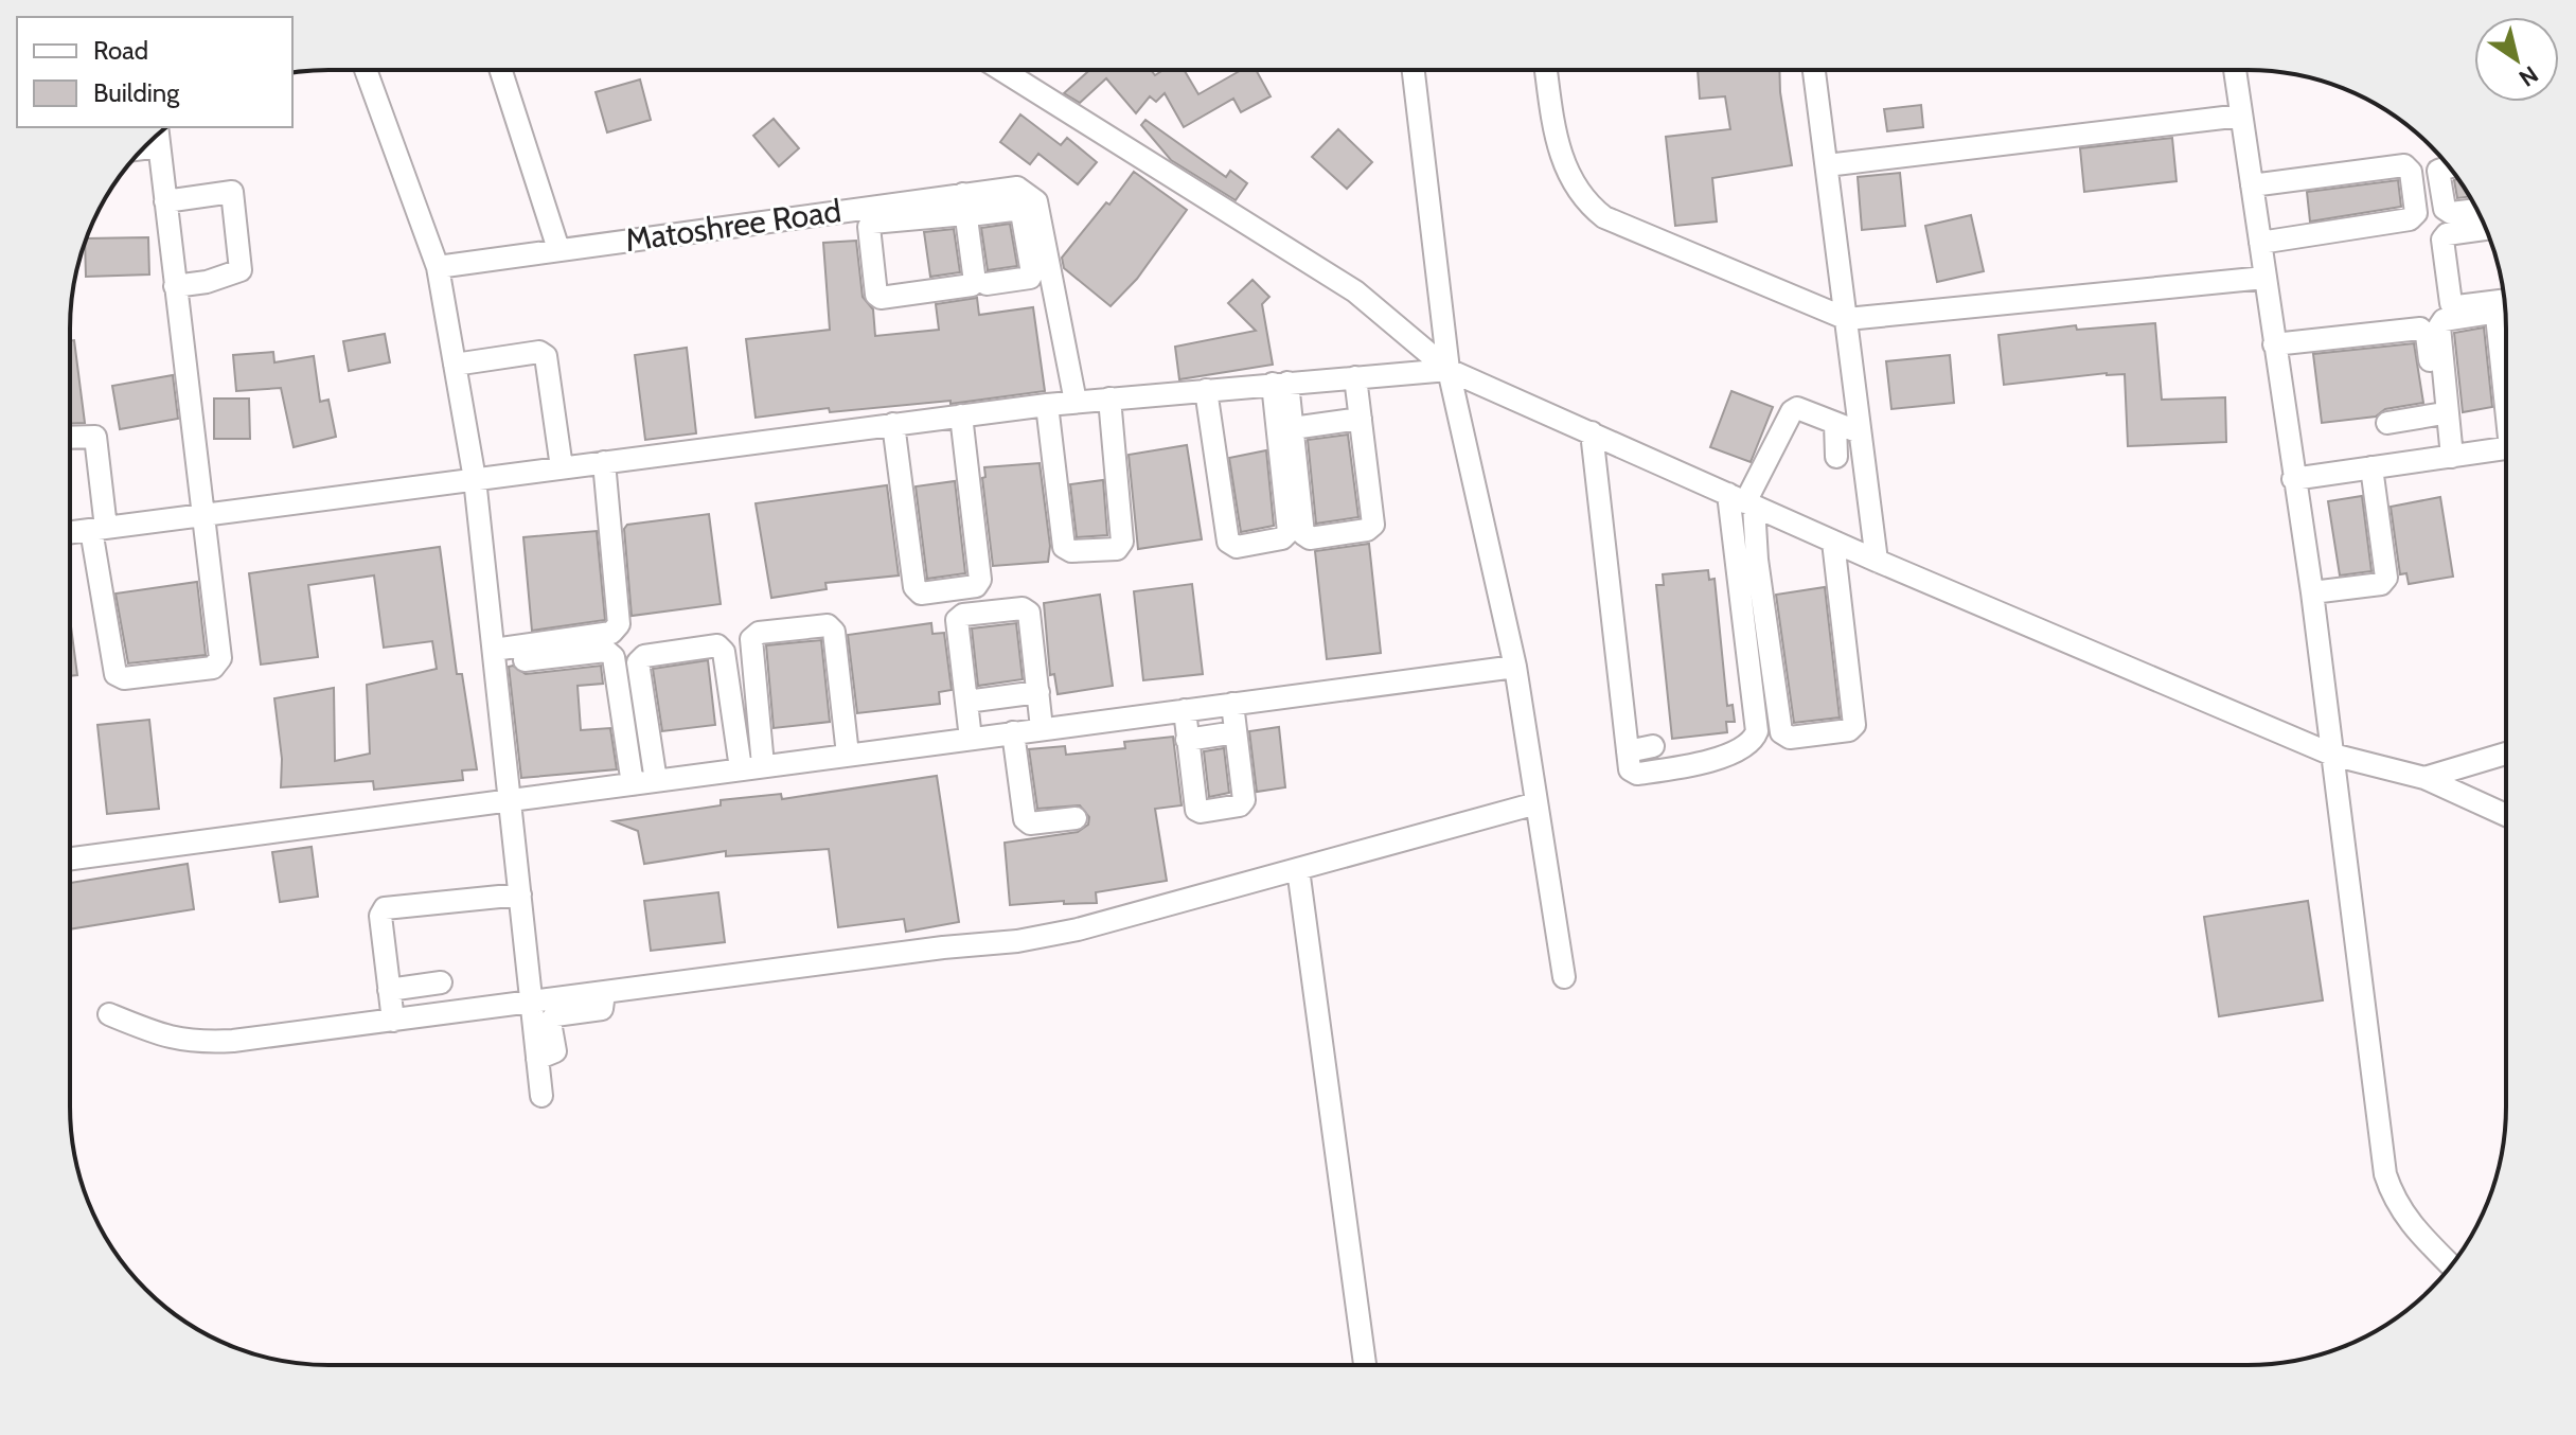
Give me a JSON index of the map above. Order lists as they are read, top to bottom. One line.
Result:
{"streets":{"street":["Matoshree Road"]},"legend":["Road","Building"],"north":"bottom right"}
